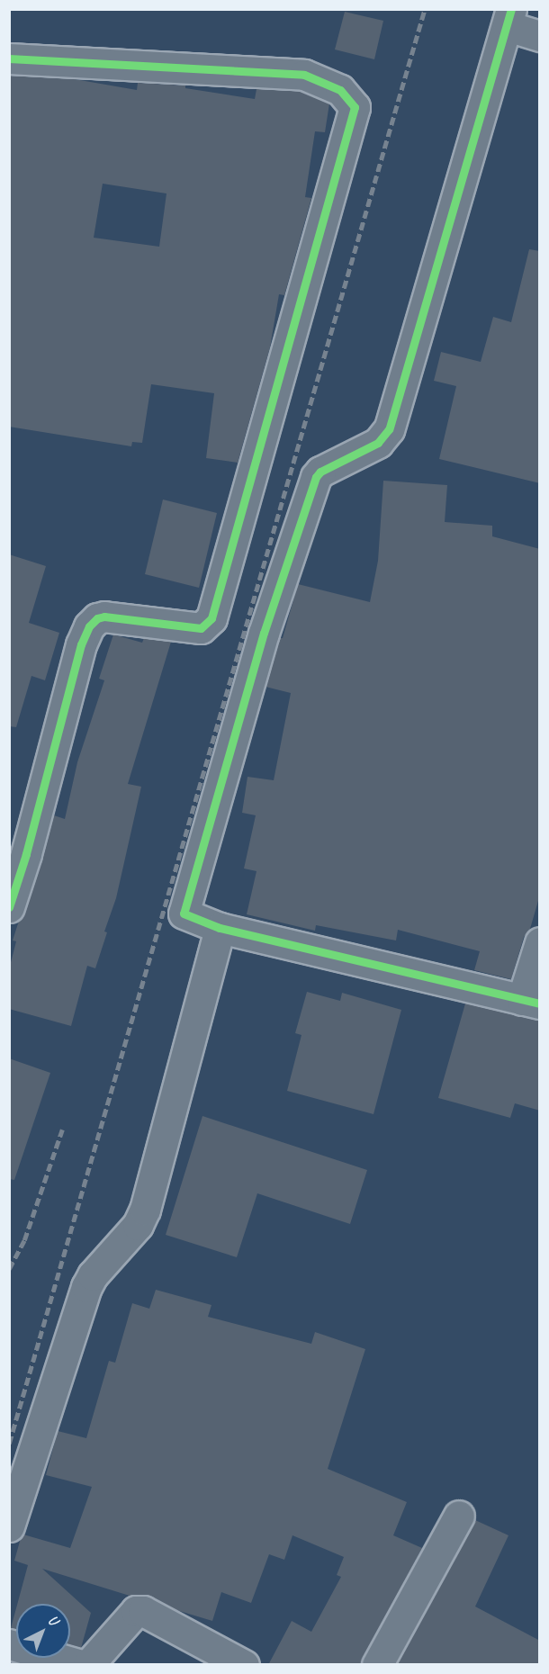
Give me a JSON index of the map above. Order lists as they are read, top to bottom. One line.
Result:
{"north":"top right"}
